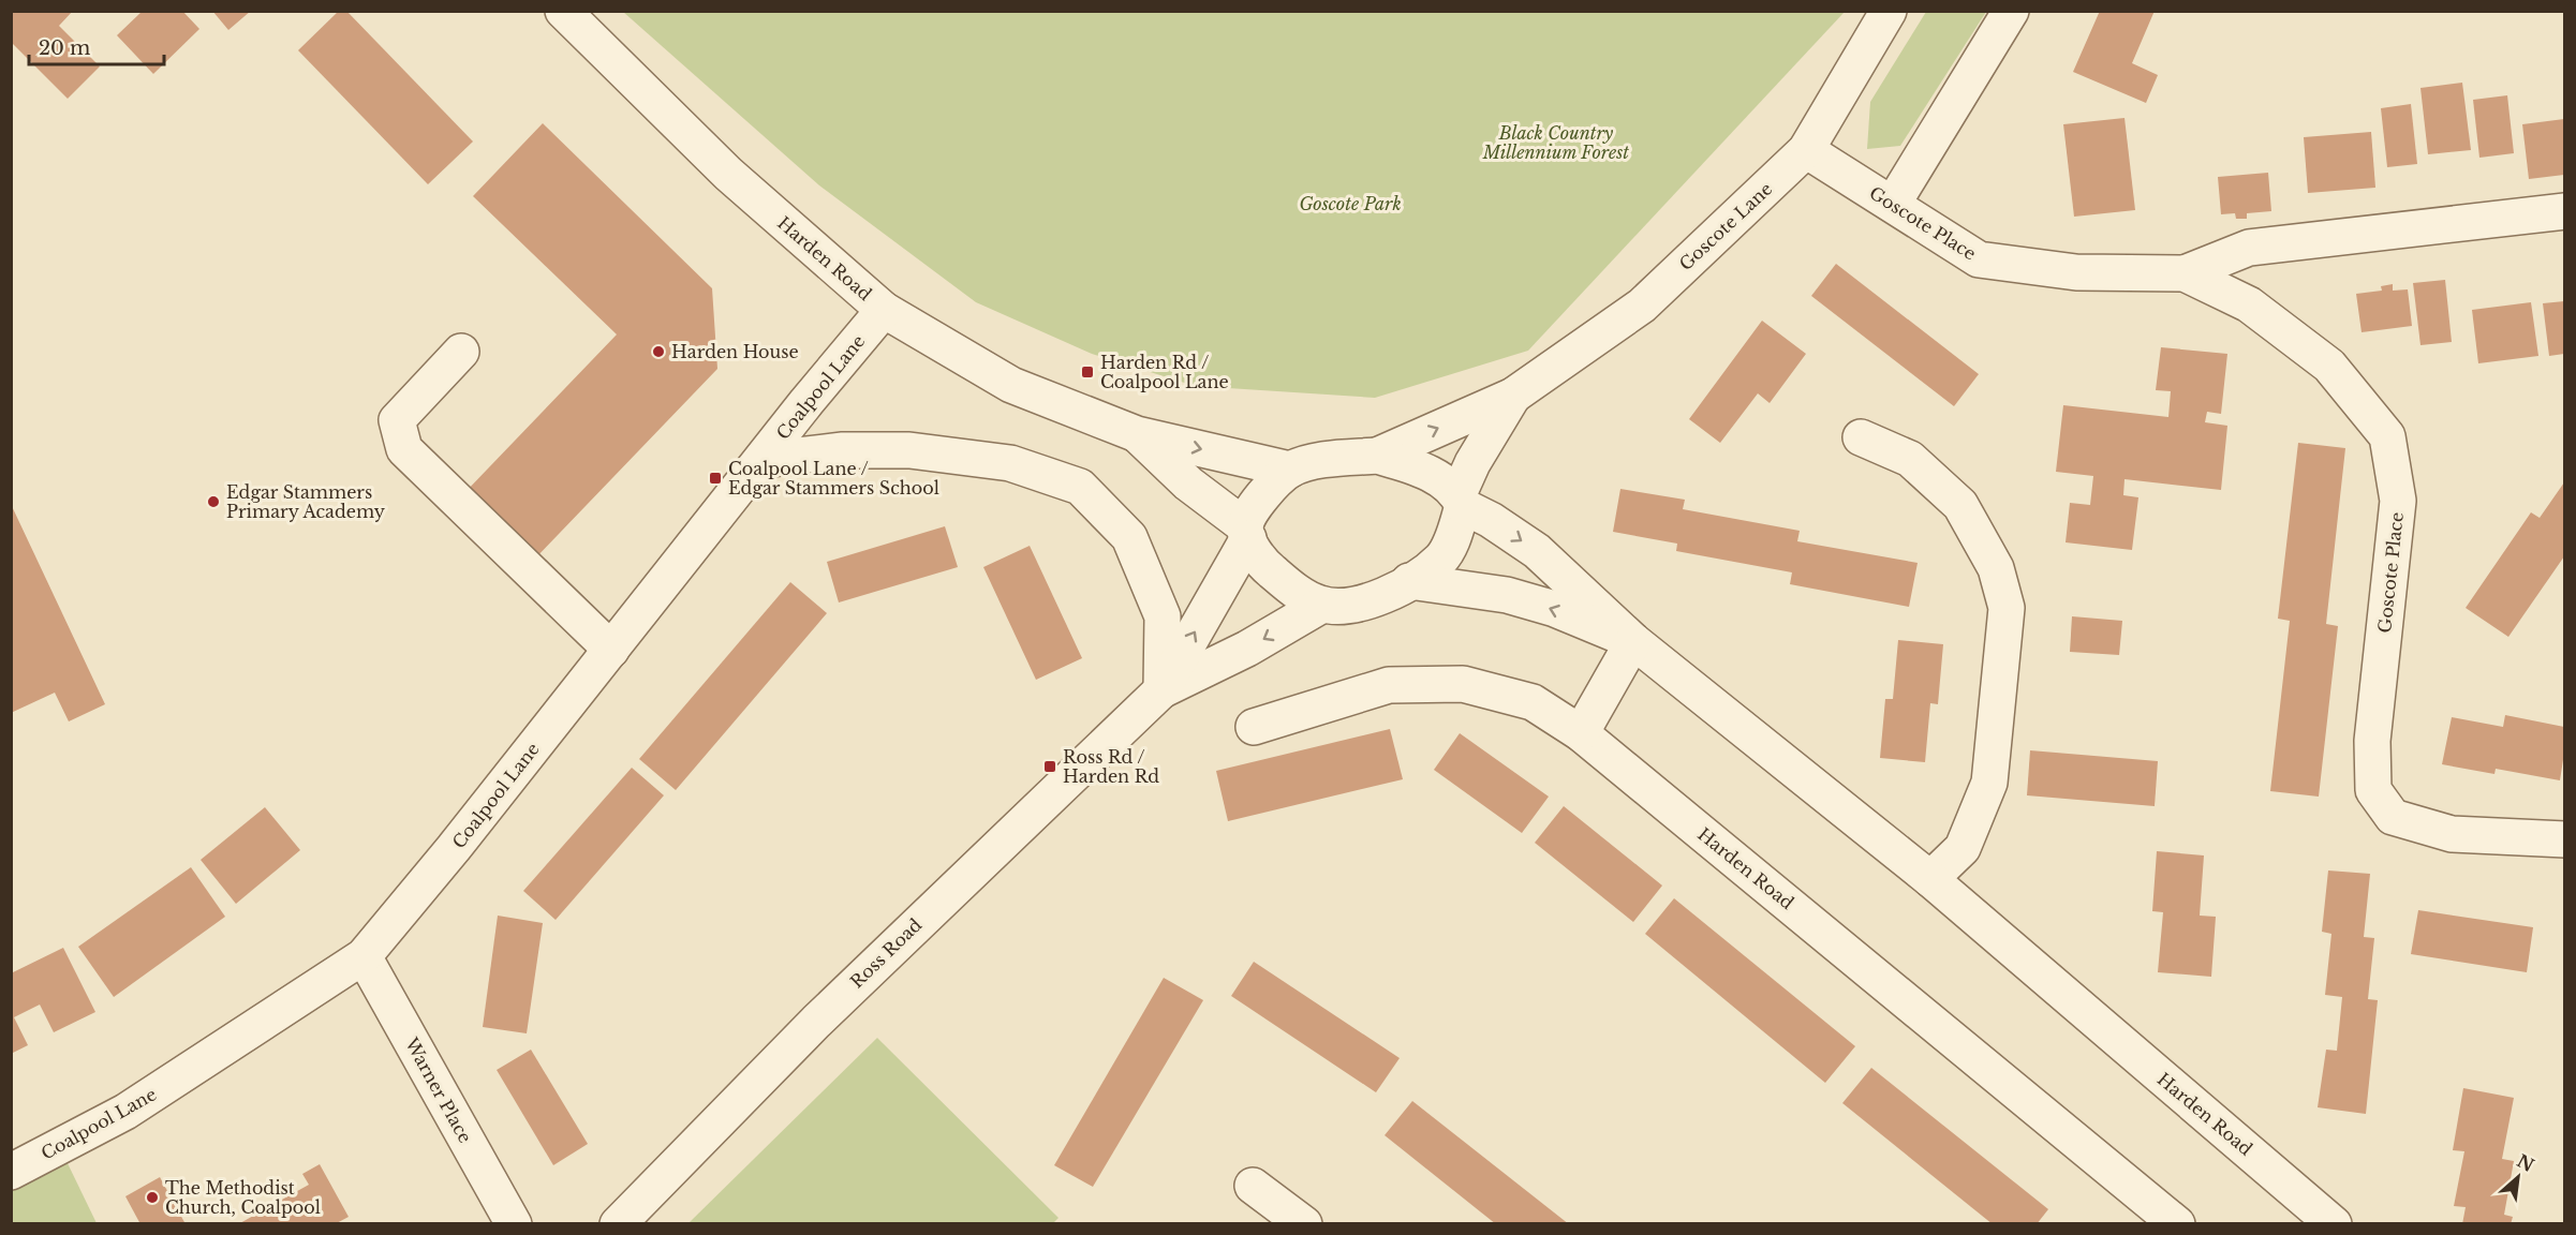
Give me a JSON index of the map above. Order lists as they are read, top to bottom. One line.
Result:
{"streets":{"street":["Goscote Place","Goscote Lane","Harden Road","Coalpool Lane","Ross Road","Warner Place"]},"crossings":[["Goscote Place","Goscote Lane"],["Goscote Lane","Harden Road"],["Goscote Lane","Ross Road"],["Harden Road","Coalpool Lane"],["Harden Road","Ross Road"],["Coalpool Lane","Warner Place"]],"parks":["Black Country Millennium Forest","Goscote Park"],"places":{"other":["Harden House","Edgar Stammers Primary Academy","The Methodist Church, Coalpool"],"transit":["Harden Rd / Coalpool Lane","Coalpool Lane / Edgar Stammers School","Ross Rd / Harden Rd"]},"scale_bar":"20 m","north":"top right"}
